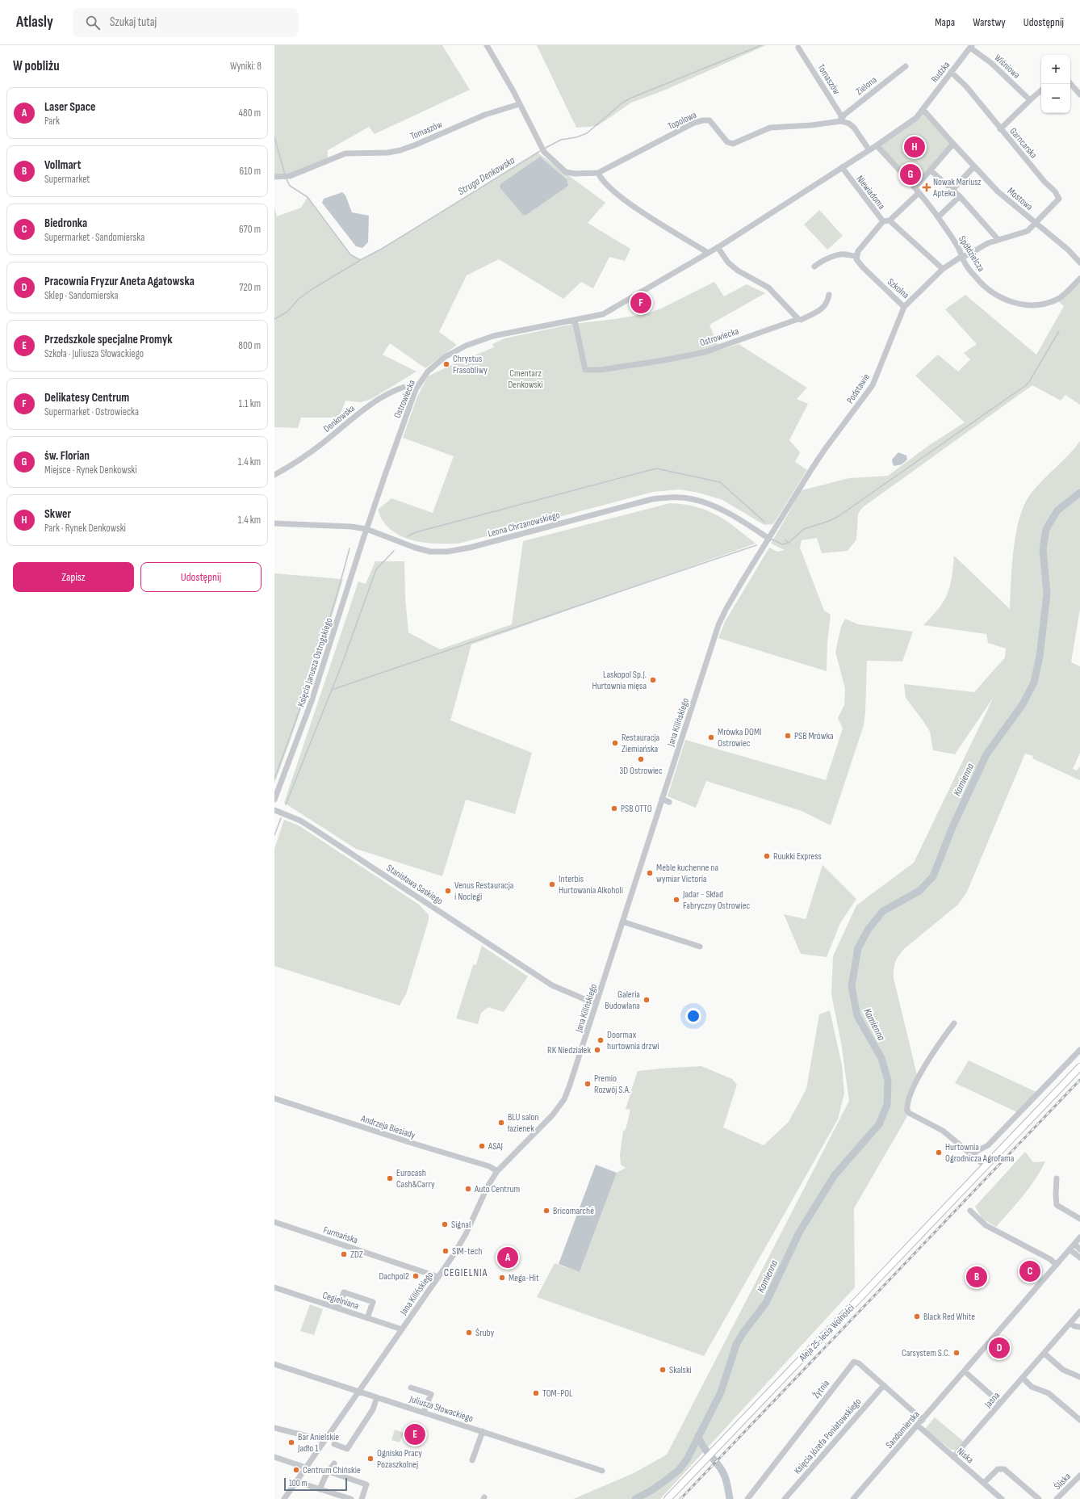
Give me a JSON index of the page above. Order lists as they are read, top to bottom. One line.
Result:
{"streets":{"main road":["Aleja 25-lecia Wolności"],"street":["Wiśniowa","Rudzka","Tomaszów","Zielona","Topolowa","Garncarska","Niewiadoma","Mostowa","Spółdzielcza","Szkolna","Ostrowiecka","Podstawie","Denkowska","Leona Chrzanowskiego","Księcia Janusza Ostrogskiego","Jana Kilińskiego","Stanisława Saskiego","Andrzeja Biesiady","Furmańska","Cegielniana","Żytnia","Jasna","Juliusza Słowackiego","Sandomierska","Księcia Józefa Poniatowskiego","Niska","Śliska"]},"crossings":[["Wiśniowa","Rudzka"],["Rudzka","Garncarska"],["Rudzka","Mostowa"],["Rudzka","Spółdzielcza"],["Rudzka","Ostrowiecka"],["Tomaszów","Zielona"],["Tomaszów","Topolowa"],["Zielona","Topolowa"],["Garncarska","Mostowa"],["Garncarska","Szkolna"],["Niewiadoma","Mostowa"],["Niewiadoma","Spółdzielcza"],["Niewiadoma","Szkolna"],["Niewiadoma","Ostrowiecka"],["Mostowa","Szkolna"],["Spółdzielcza","Szkolna"],["Spółdzielcza","Ostrowiecka"],["Szkolna","Podstawie"],["Ostrowiecka","Denkowska"],["Ostrowiecka","Leona Chrzanowskiego"],["Ostrowiecka","Księcia Janusza Ostrogskiego"],["Podstawie","Jana Kilińskiego"],["Leona Chrzanowskiego","Księcia Janusza Ostrogskiego"],["Leona Chrzanowskiego","Jana Kilińskiego"],["Jana Kilińskiego","Stanisława Saskiego"],["Jana Kilińskiego","Andrzeja Biesiady"],["Jana Kilińskiego","Furmańska"],["Jana Kilińskiego","Cegielniana"],["Jana Kilińskiego","Juliusza Słowackiego"],["Żytnia","Sandomierska"],["Żytnia","Księcia Józefa Poniatowskiego"],["Jasna","Niska"],["Sandomierska","Niska"]],"districts":["CEGIELNIA"],"water":["Struga Denkowska","Kamienna"],"parks":["Cmentarz Denkowski"],"places":{"health":["Nowak Mariusz Apteka"],"other":["Chrystus Frasobliwy","Laskopol Sp.J. Hurtownia mięsa","PSB Mrówka","Mrówka DOMI Ostrowiec","Restauracja Ziemiańska","3D Ostrowiec","PSB OTTO","Ruukki Express","Meble kuchenne na wymiar Victoria","Interbis Hurtowania Alkoholi","Venus Restauracja i Noclegi","Jadar - Skład Fabryczny Ostrowiec","Galeria Budowlana","Doormax hurtownia drzwi","RK Niedziałek","Premio Rozwój S.A.","BLU salon łazienek","ASAJ","Hurtownia Ogrodnicza Agrofama","Eurocash Cash&Carry","Auto Centrum","Bricomarché","Signal","SIM-tech","ZDZ","Dachpol2","Mega-Hit","Black Red White","Śruby","Carsystem S.C.","Skalski","TOM-POL","Bar Anielskie Jadło 1","Ognisko Pracy Pozaszkolnej","Centrum Chińskie"]},"scale_bar":"100 m","page":{"header":"Atlasly","search":"Szukaj tutaj","nav":["Mapa","Warstwy","Udostępnij"],"heading":["W pobliżu","Wyniki: 8"],"map_buttons":["+","−"],"list":[{"mark":"A","name":"Laser Space","note":"Park","value":"480 m"},{"mark":"B","name":"Vollmart","note":"Supermarket","value":"610 m"},{"mark":"C","name":"Biedronka","note":"Supermarket · Sandomierska","value":"670 m"},{"mark":"D","name":"Pracownia Fryzur Aneta Agatowska","note":"Sklep · Sandomierska","value":"720 m"},{"mark":"E","name":"Przedszkole specjalne Promyk","note":"Szkoła · Juliusza Słowackiego","value":"800 m"},{"mark":"F","name":"Delikatesy Centrum","note":"Supermarket · Ostrowiecka","value":"1.1 km"},{"mark":"G","name":"św. Florian","note":"Miejsce · Rynek Denkowski","value":"1.4 km"},{"mark":"H","name":"Skwer","note":"Park · Rynek Denkowski","value":"1.4 km"}],"pins":["H","G","F","A","C","B","D","E"],"buttons":["Zapisz","Udostępnij"],"scale":"100 m"}}
